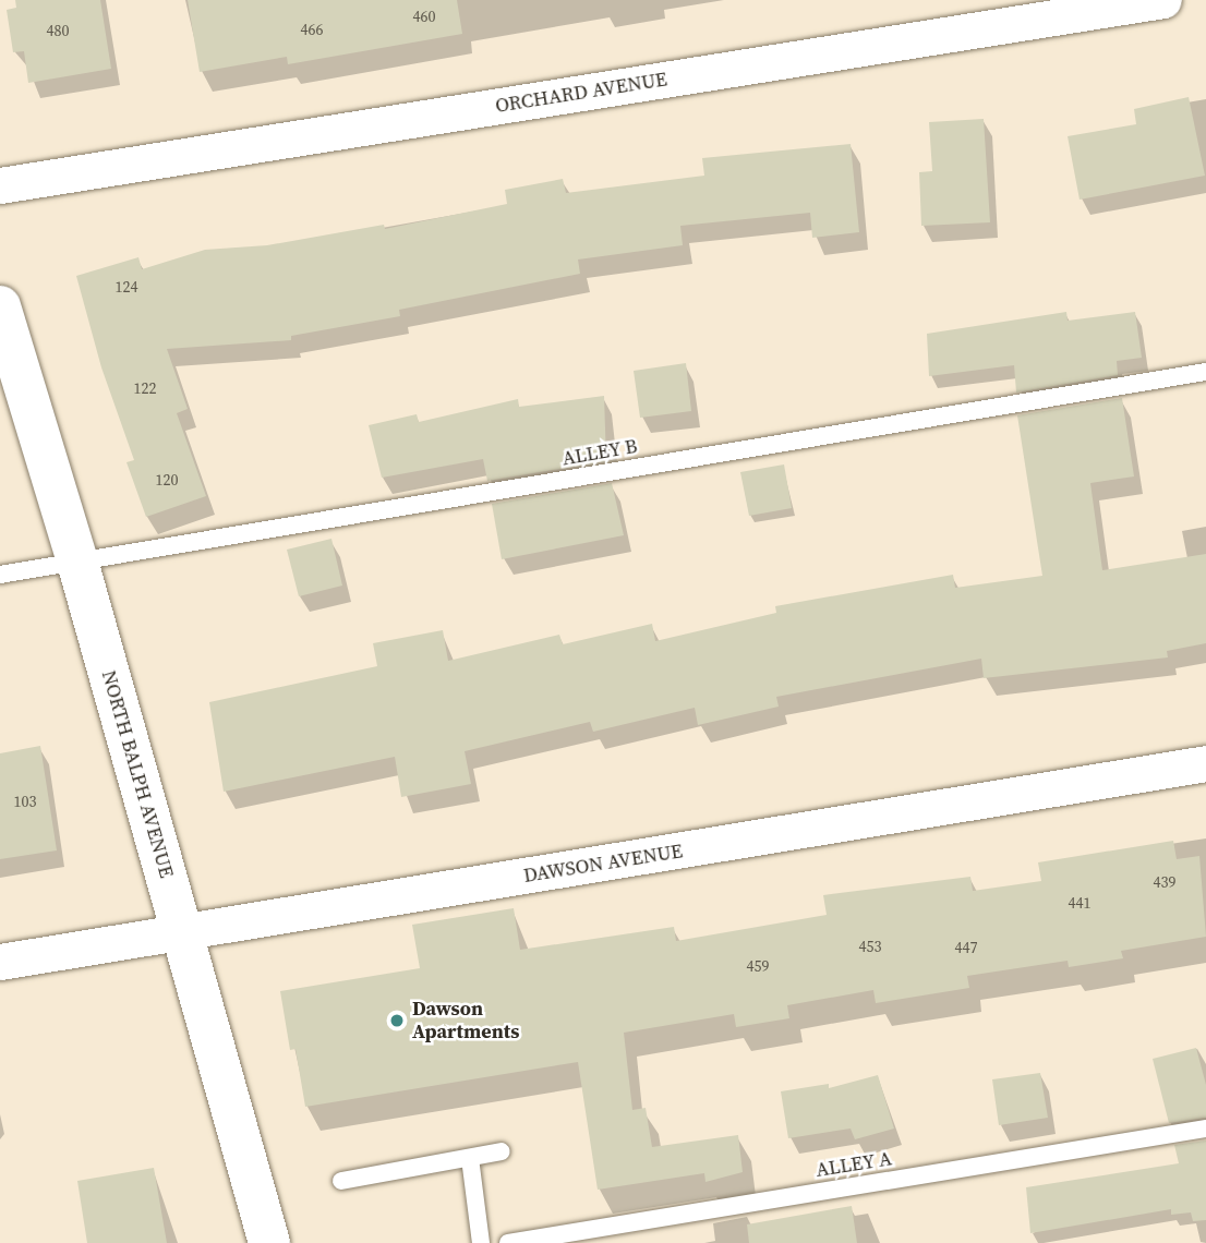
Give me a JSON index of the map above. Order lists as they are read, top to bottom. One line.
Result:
{"streets":{"street":["ORCHARD AVENUE","NORTH BALPH AVENUE","DAWSON AVENUE"],"lane":["ALLEY B","ALLEY A"]},"crossings":[["ALLEY B","NORTH BALPH AVENUE"],["NORTH BALPH AVENUE","DAWSON AVENUE"]],"places":["Dawson Apartments"],"house_numbers":["460","466","480","124","122","120","103","439","441","453","447","459"]}
